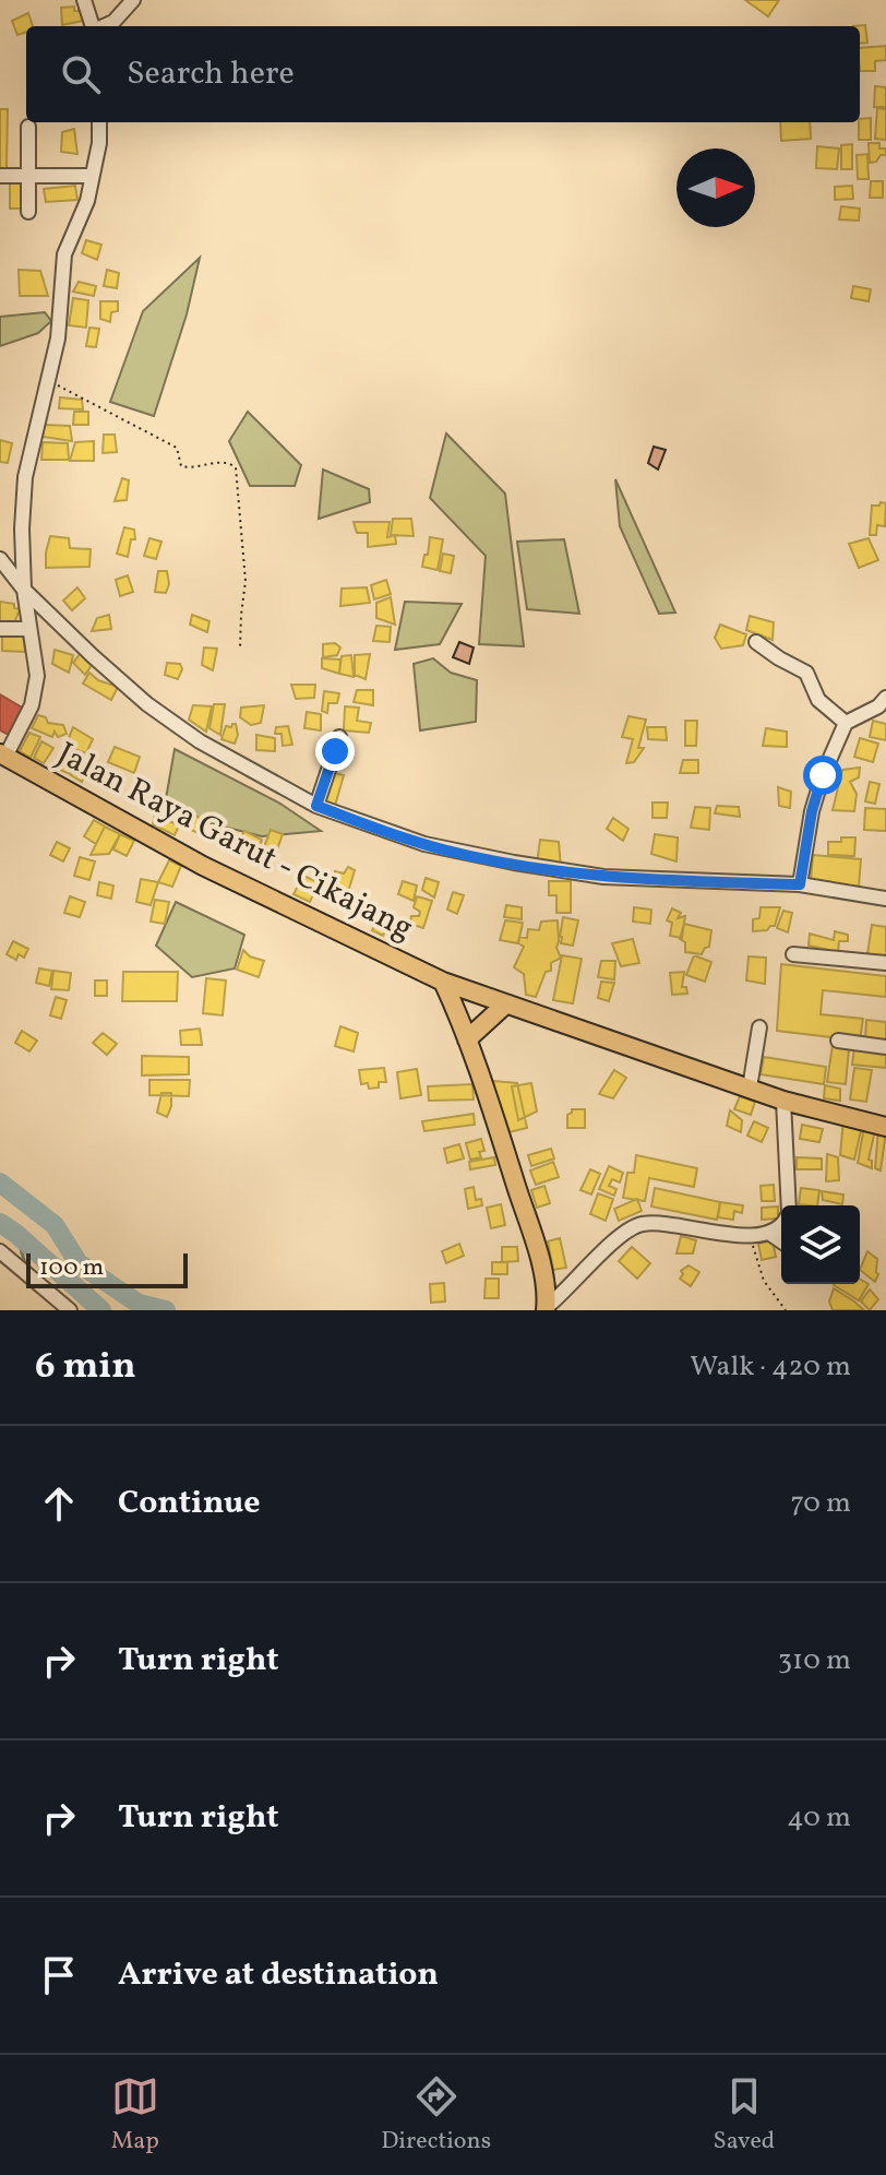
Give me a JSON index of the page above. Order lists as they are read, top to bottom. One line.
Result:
{"streets":{"main road":["Jalan Raya Garut - Cikajang"]},"scale_bar":"100 m","north":"right","page":{"search":"Search here","scale":"100 m","heading":["6 min","Walk · 420 m"],"list":[["Continue","70 m"],["Turn right","310 m"],["Turn right","40 m"],"Arrive at destination"],"nav":["Map","Directions","Saved"]}}
